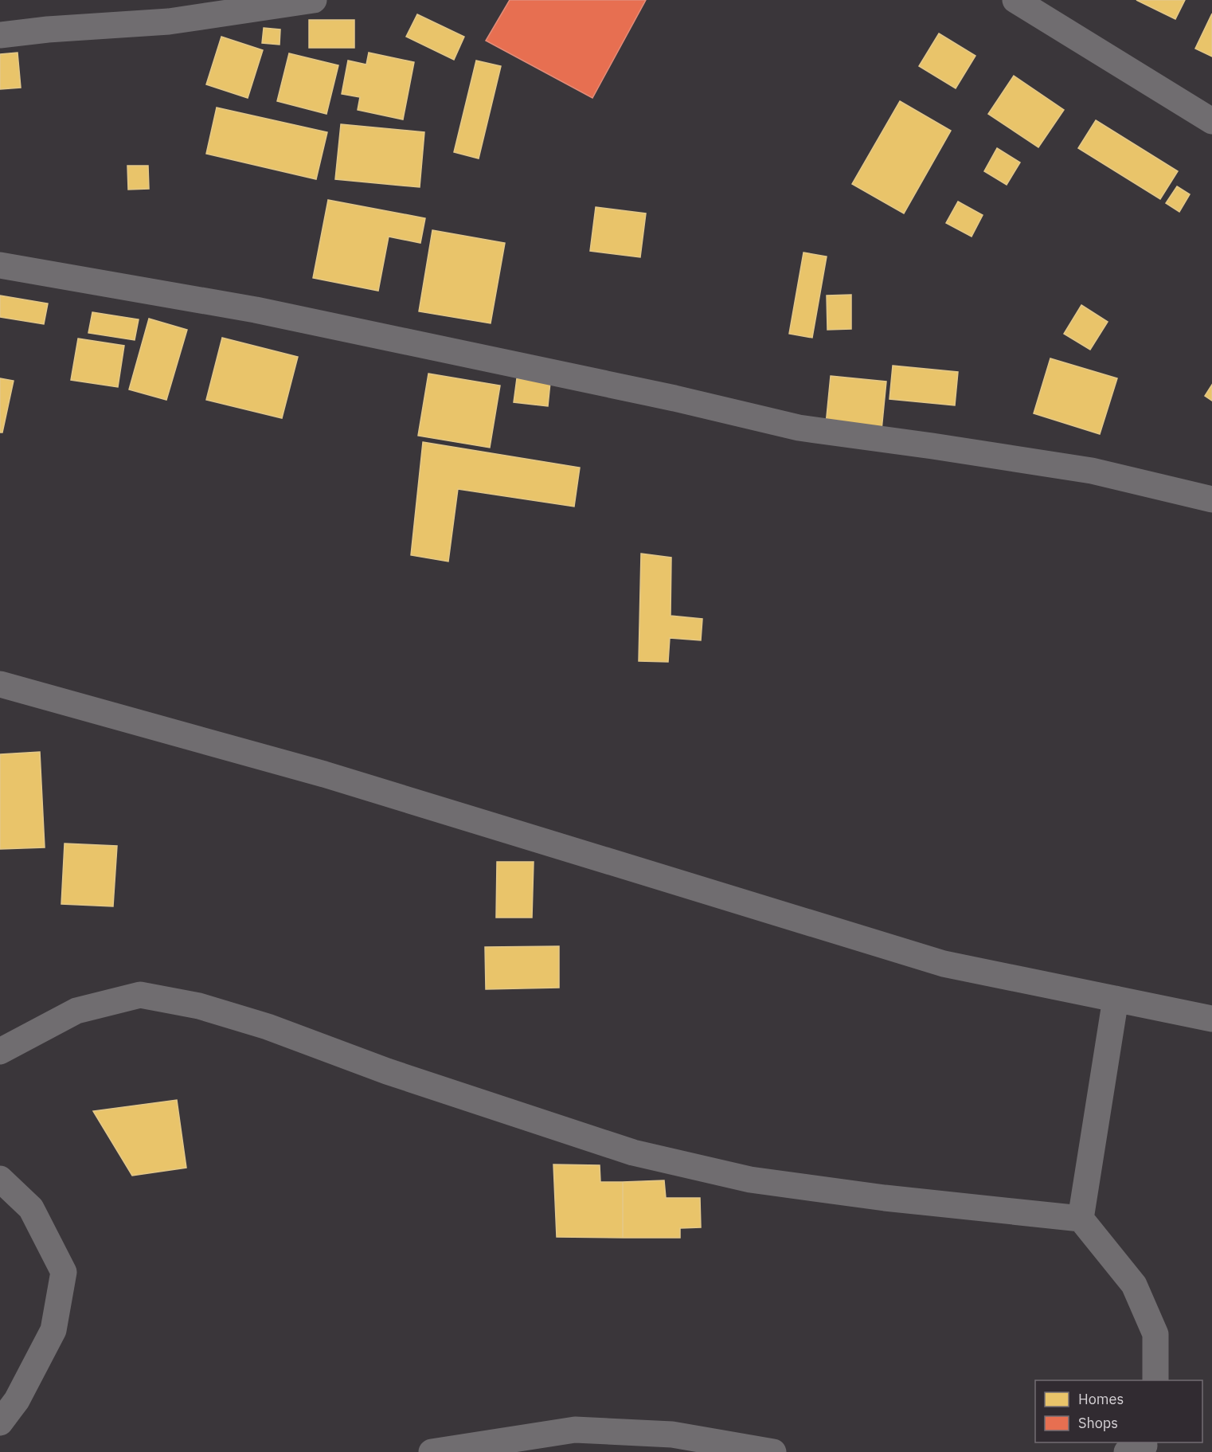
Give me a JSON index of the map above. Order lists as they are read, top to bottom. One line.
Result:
{"legend":["Homes","Shops"]}
